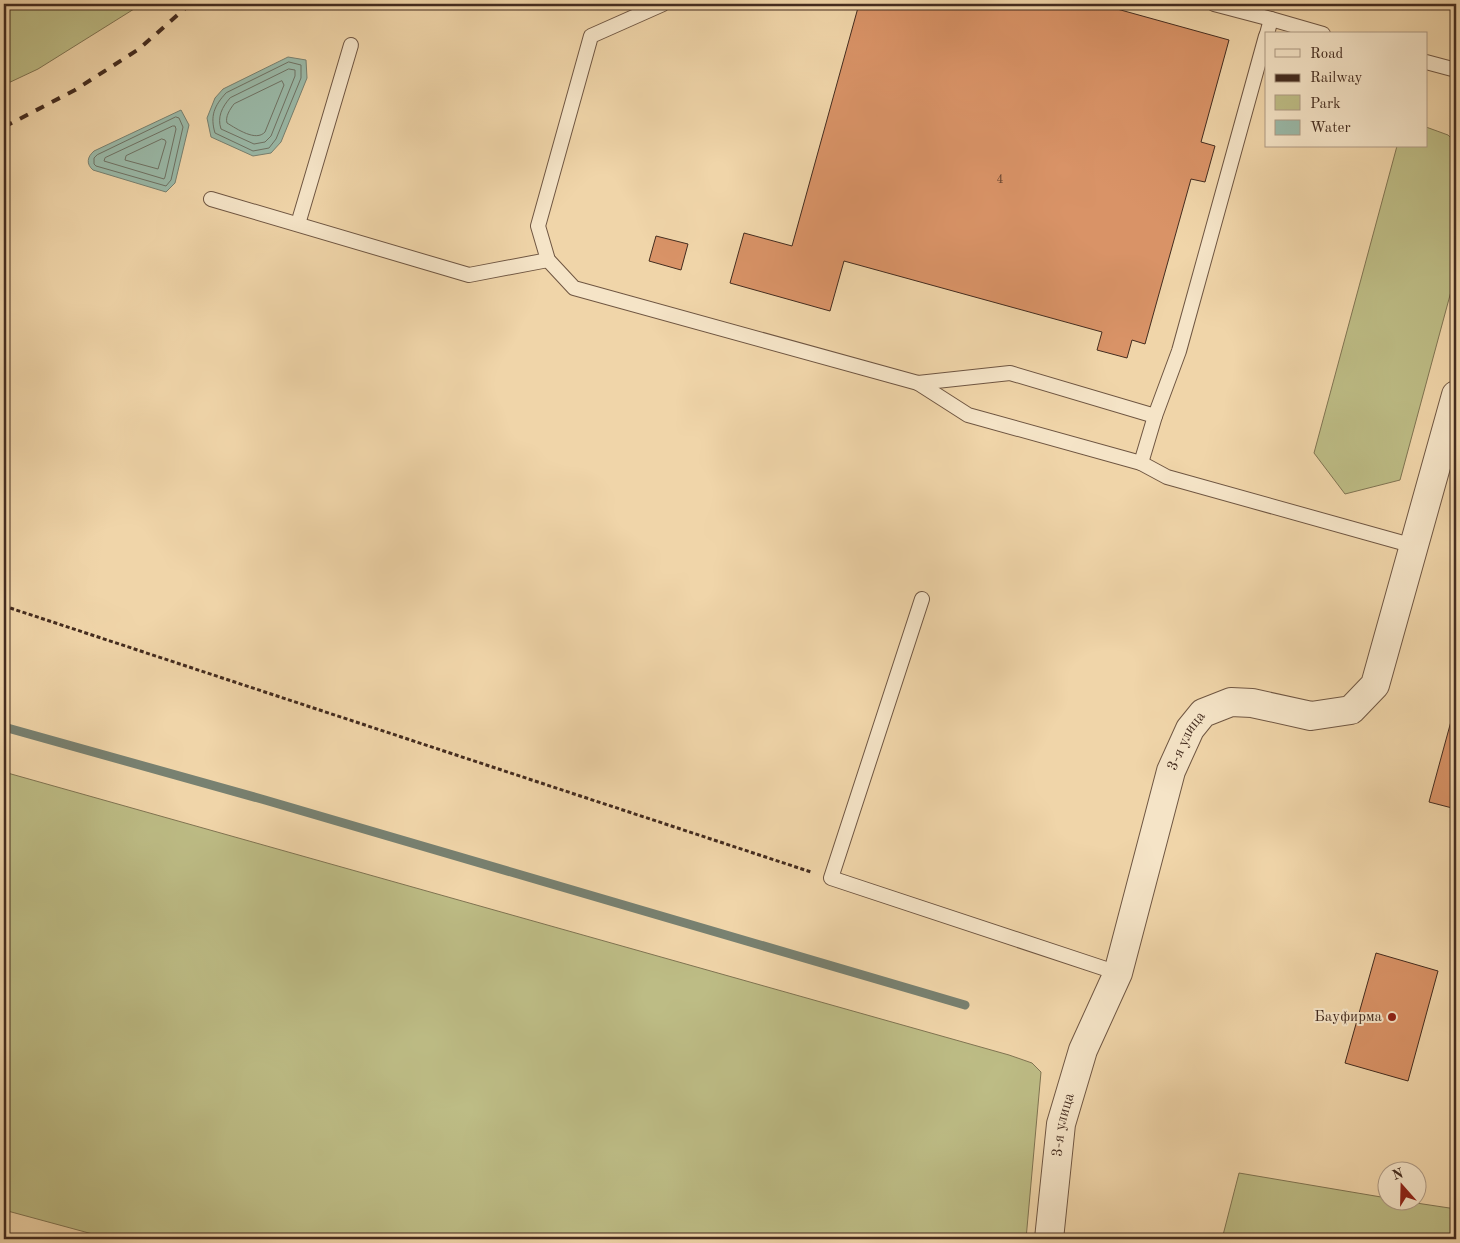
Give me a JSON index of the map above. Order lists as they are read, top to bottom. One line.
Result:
{"streets":{"street":["3-я улица"]},"places":["Бауфирма"],"house_numbers":["4"],"legend":["Road","Railway","Park","Water"],"north":"top"}
